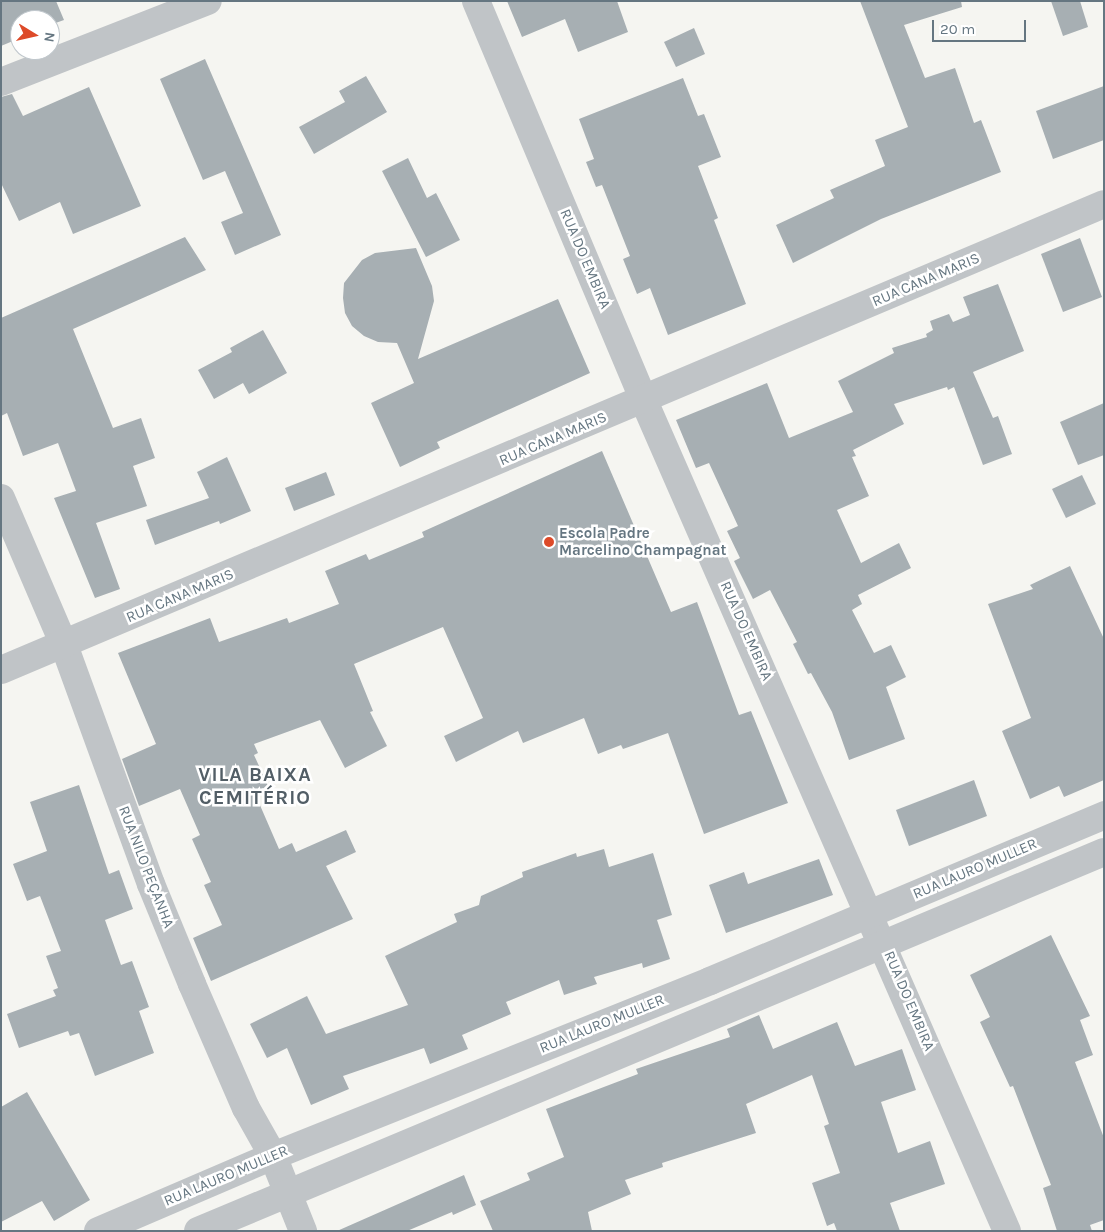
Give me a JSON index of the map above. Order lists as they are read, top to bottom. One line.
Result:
{"streets":{"street":["RUA DO EMBIRA","RUA CANA MARIS","RUA NILO PEÇANHA","RUA LAURO MULLER"]},"crossings":[["RUA DO EMBIRA","RUA CANA MARIS"],["RUA DO EMBIRA","RUA LAURO MULLER"],["RUA CANA MARIS","RUA NILO PEÇANHA"],["RUA NILO PEÇANHA","RUA LAURO MULLER"]],"districts":["VILA BAIXA CEMITÉRIO"],"places":["Escola Padre Marcelino Champagnat"],"scale_bar":"20 m","north":"right"}
